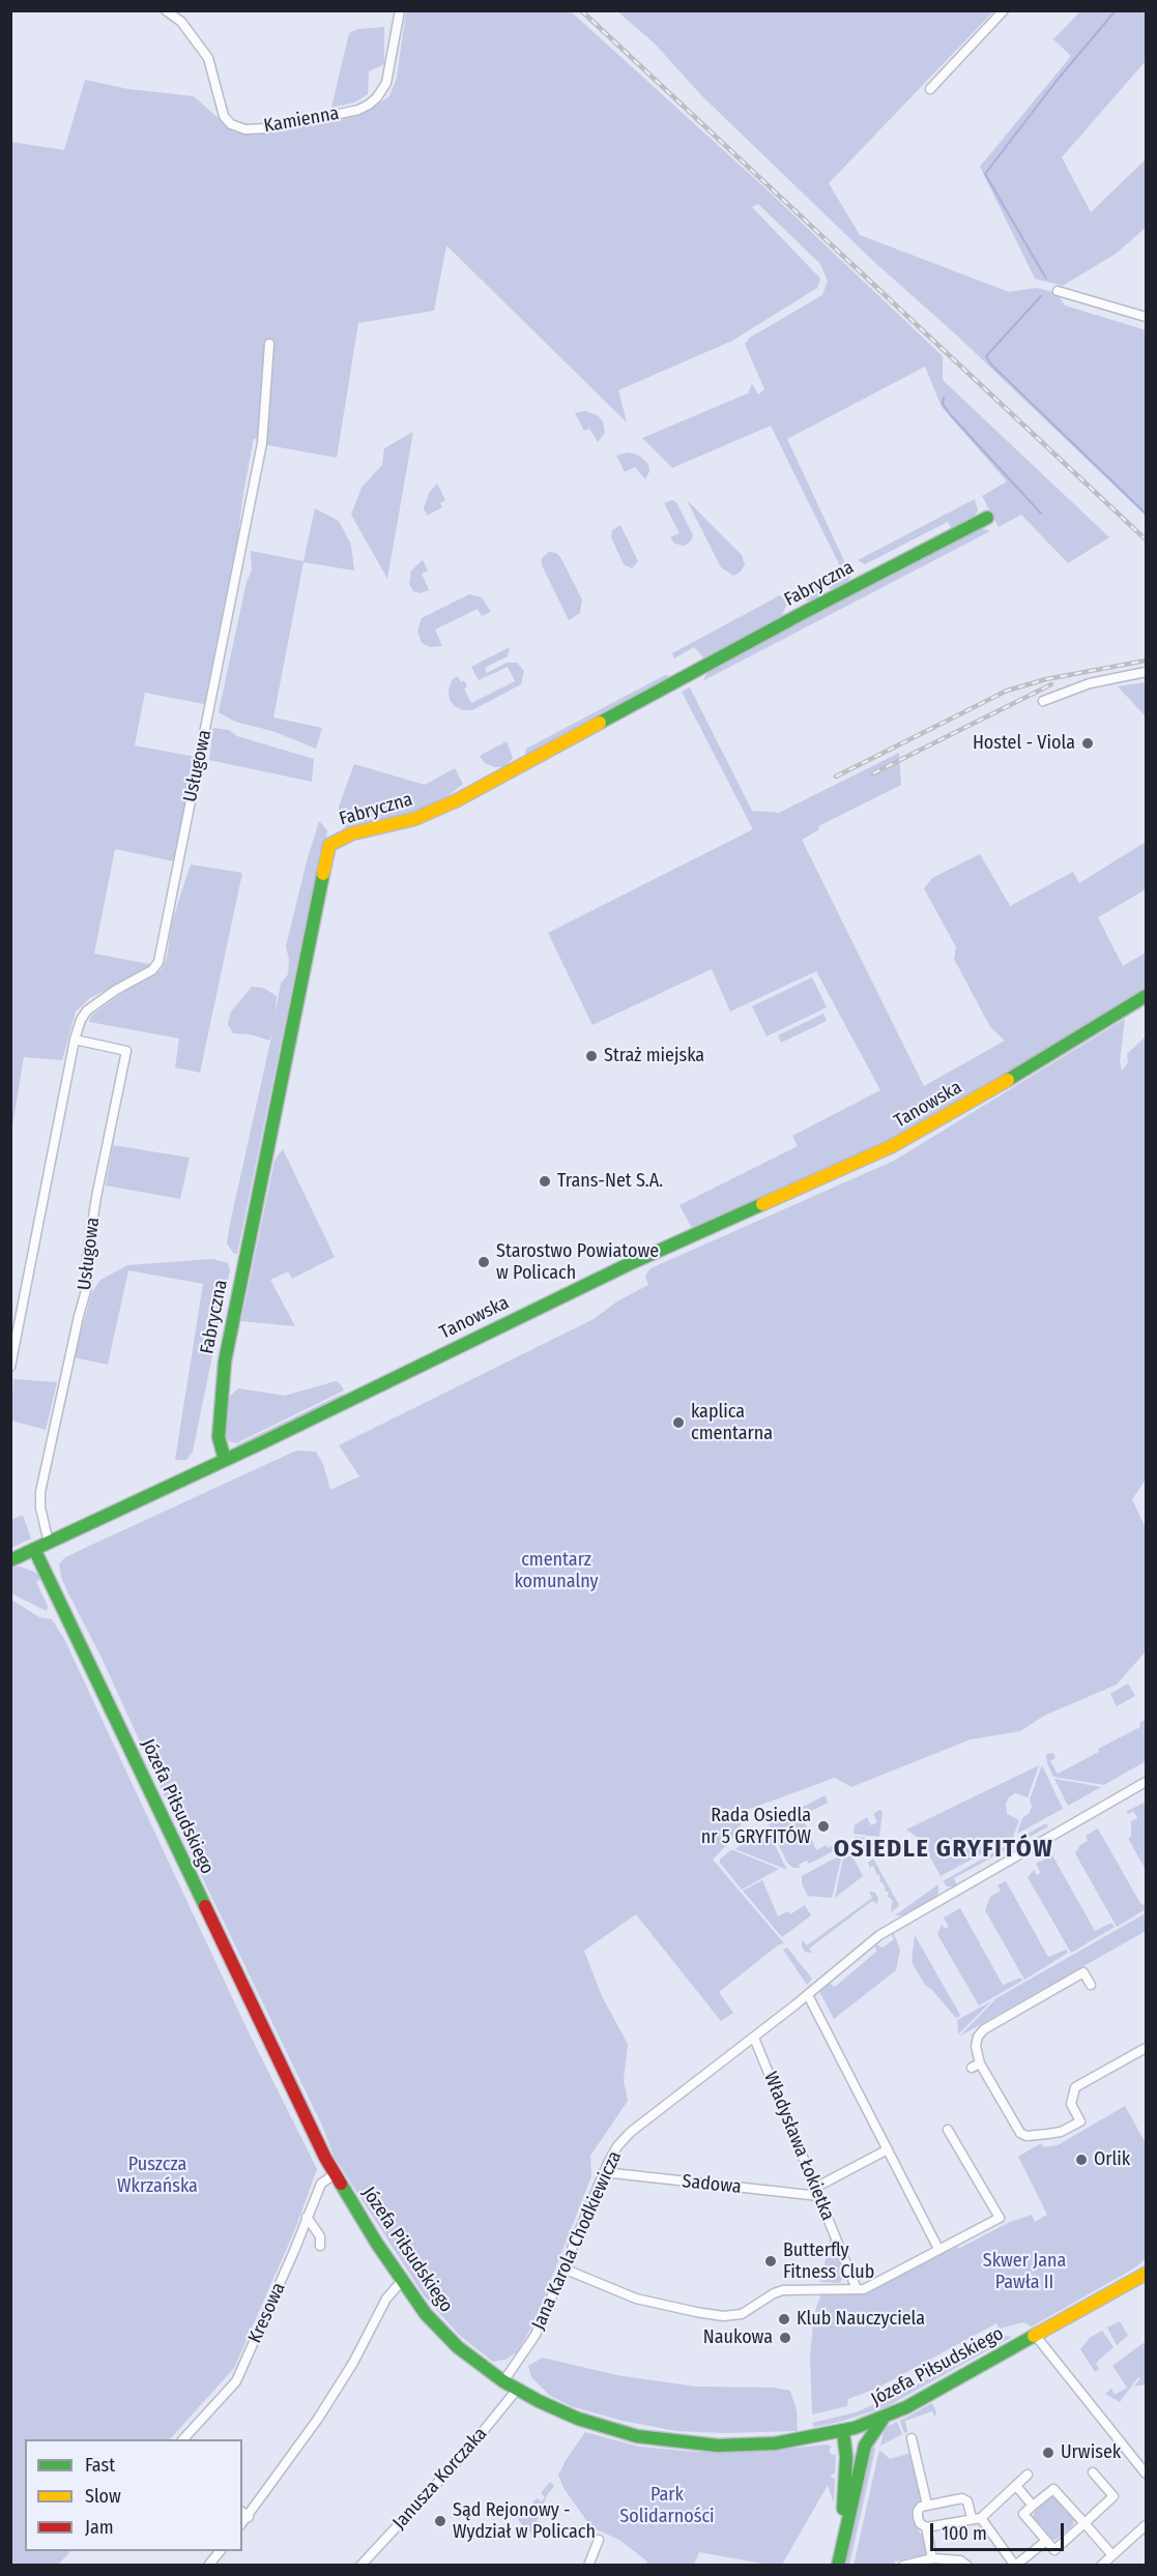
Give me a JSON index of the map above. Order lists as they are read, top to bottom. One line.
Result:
{"streets":{"street":["Kamienna","Fabryczna","Usługowa","Tanowska","Józefa Piłsudskiego","Władysława Łokietka","Sadowa","Jana Karola Chodkiewicza","Kresowa","Janusza Korczaka"]},"crossings":[["Fabryczna","Tanowska"],["Usługowa","Tanowska"],["Tanowska","Józefa Piłsudskiego"],["Józefa Piłsudskiego","Jana Karola Chodkiewicza"],["Józefa Piłsudskiego","Kresowa"],["Józefa Piłsudskiego","Janusza Korczaka"],["Władysława Łokietka","Sadowa"],["Władysława Łokietka","Jana Karola Chodkiewicza"],["Sadowa","Jana Karola Chodkiewicza"]],"districts":["OSIEDLE GRYFITÓW"],"parks":["cmentarz komunalny","Puszcza Wkrzańska","Skwer Jana Pawła II","Park Solidarności"],"places":["Hostel - Viola","Straż miejska","Trans-Net S.A.","Starostwo Powiatowe w Policach","kaplica cmentarna","Rada Osiedla nr 5 GRYFITÓW","Orlik","Butterfly Fitness Club","Klub Nauczyciela","Naukowa","Urwisek","Sąd Rejonowy - Wydział w Policach"],"legend":["Fast","Slow","Jam"],"scale_bar":"100 m"}
